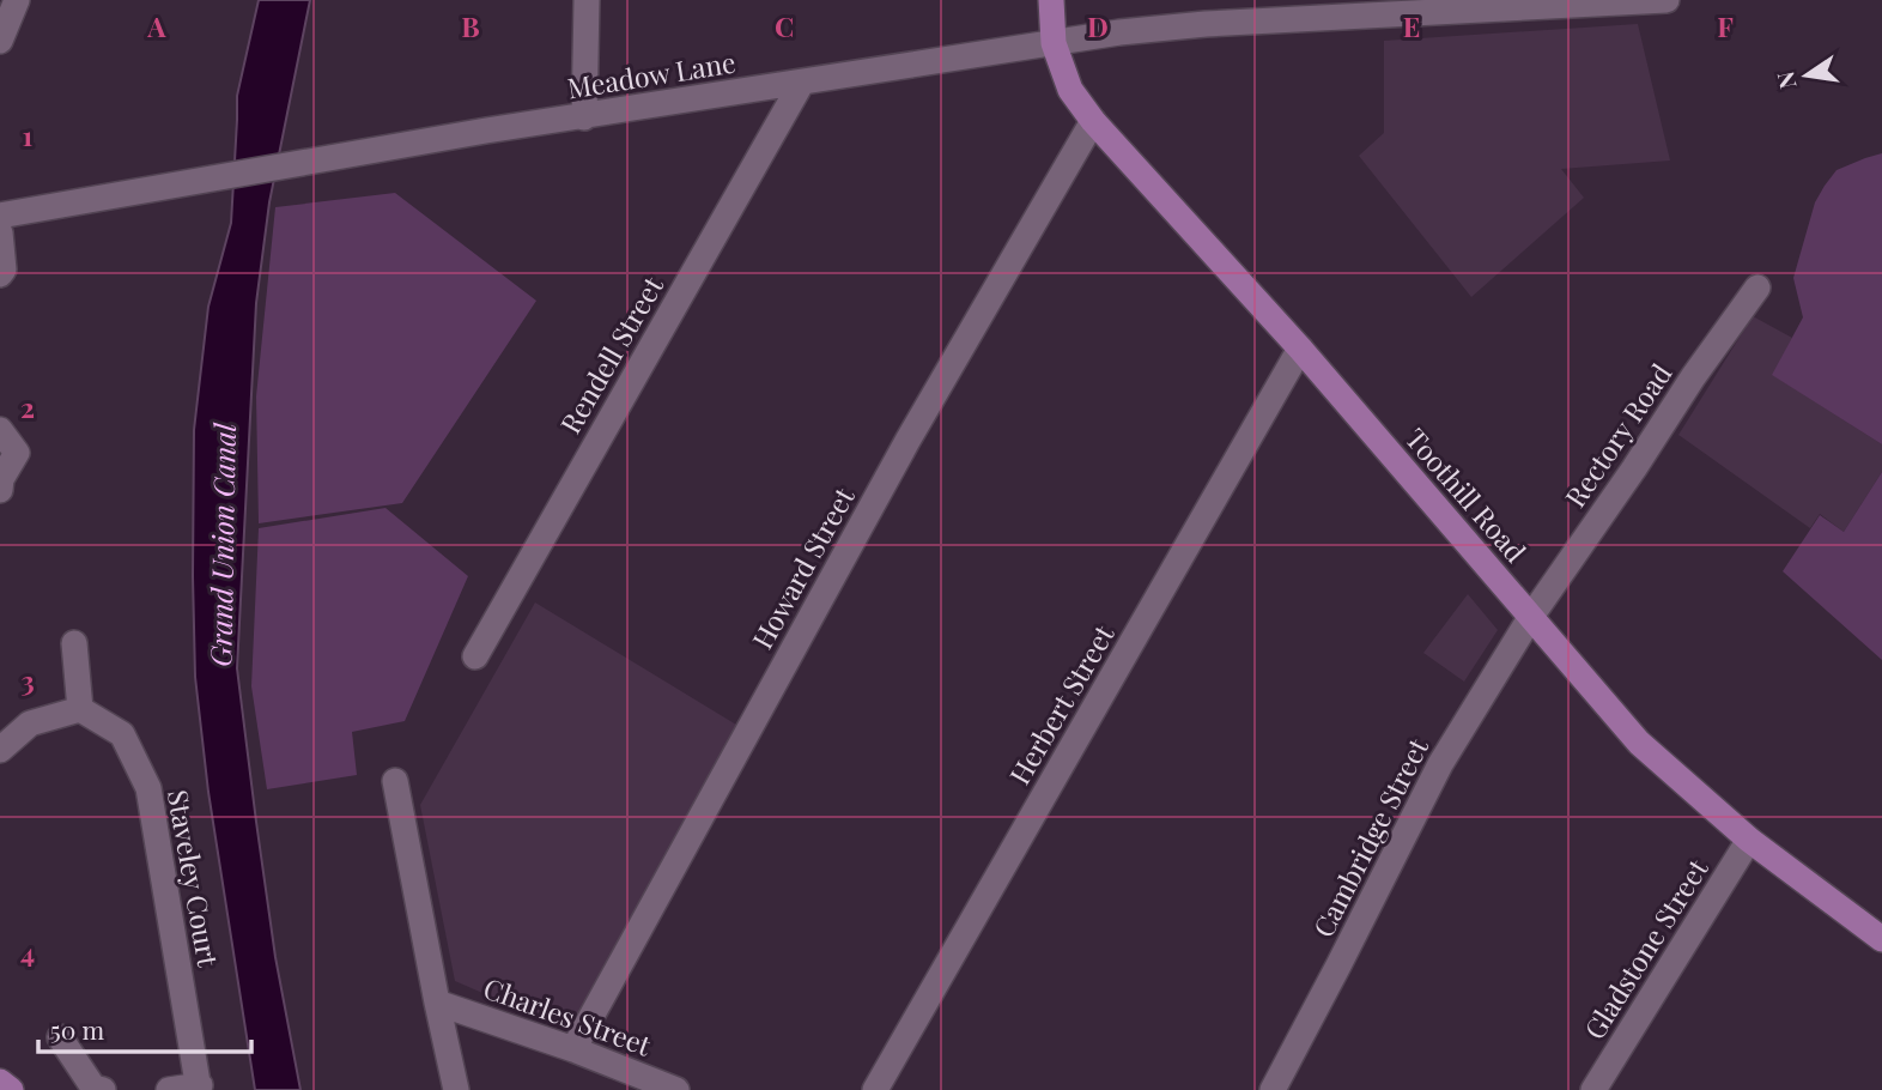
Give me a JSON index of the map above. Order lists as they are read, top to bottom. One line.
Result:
{"streets":{"main road":["Toothill Road"],"street":["Meadow Lane","Rendell Street","Rectory Road","Howard Street","Herbert Street","Cambridge Street","Staveley Court","Gladstone Street","Charles Street"]},"crossings":[["Meadow Lane","Rendell Street"],["Meadow Lane","Toothill Road"],["Rectory Road","Toothill Road"],["Rectory Road","Cambridge Street"],["Toothill Road","Howard Street"],["Toothill Road","Herbert Street"],["Toothill Road","Cambridge Street"],["Toothill Road","Gladstone Street"],["Howard Street","Charles Street"]],"water":["Grand Union Canal"],"scale_bar":"50 m","north":"left","grid":{"columns":["A","B","C","D","E","F"],"rows":["1","2","3","4"]}}
